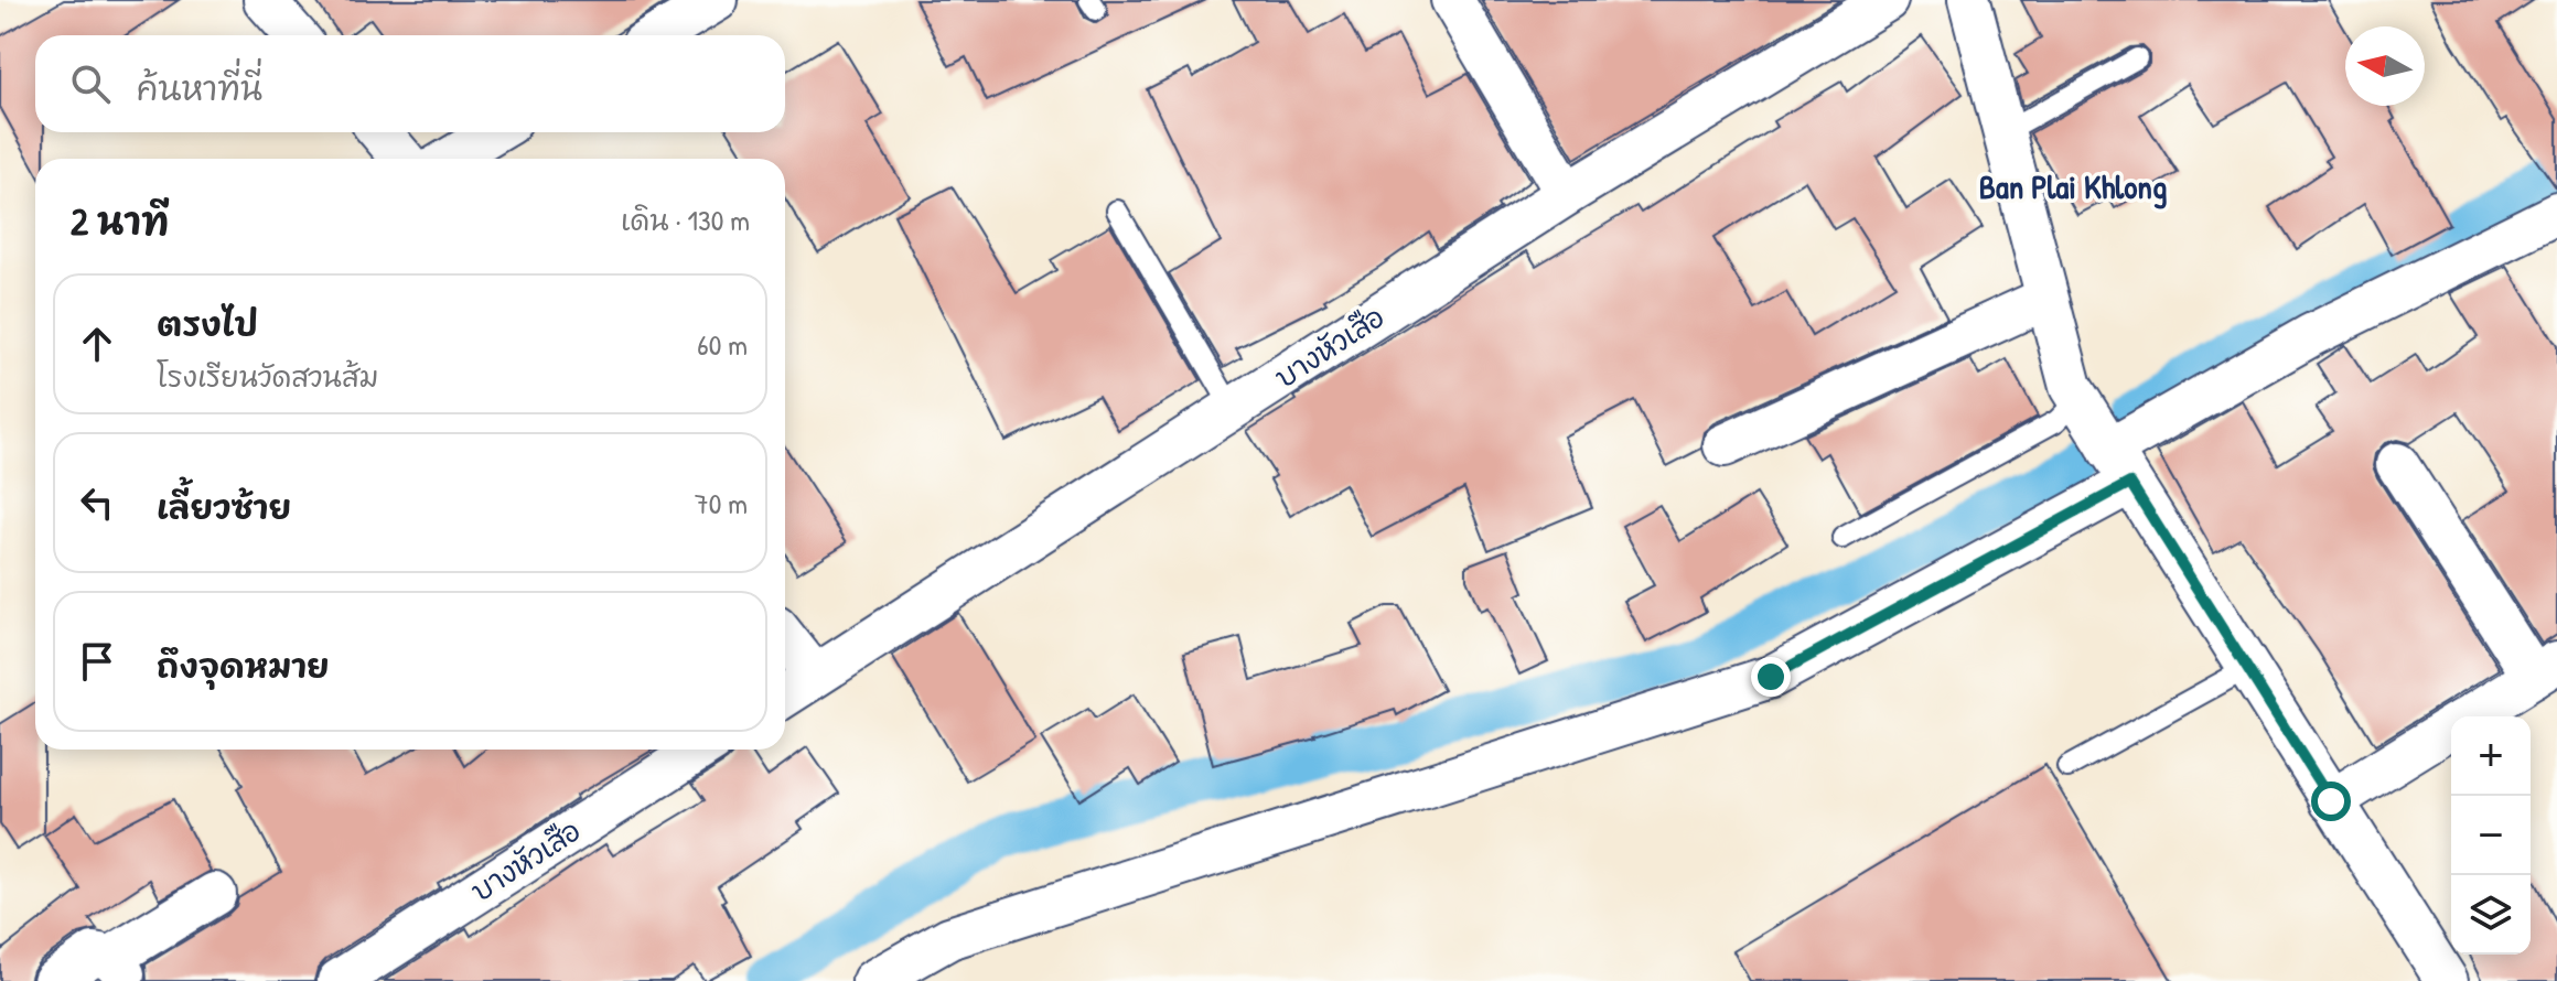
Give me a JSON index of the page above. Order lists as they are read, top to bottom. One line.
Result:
{"streets":{"street":["บางหัวเสือ"]},"districts":["Ban Plai Khlong"],"north":"left","page":{"search":"ค้นหาที่นี่","heading":["2 นาที","เดิน · 130 m"],"list":[["ตรงไป","โรงเรียนวัดสวนส้ม","60 m"],["เลี้ยวซ้าย","70 m"],"ถึงจุดหมาย"],"map_buttons":["+","−"]}}
